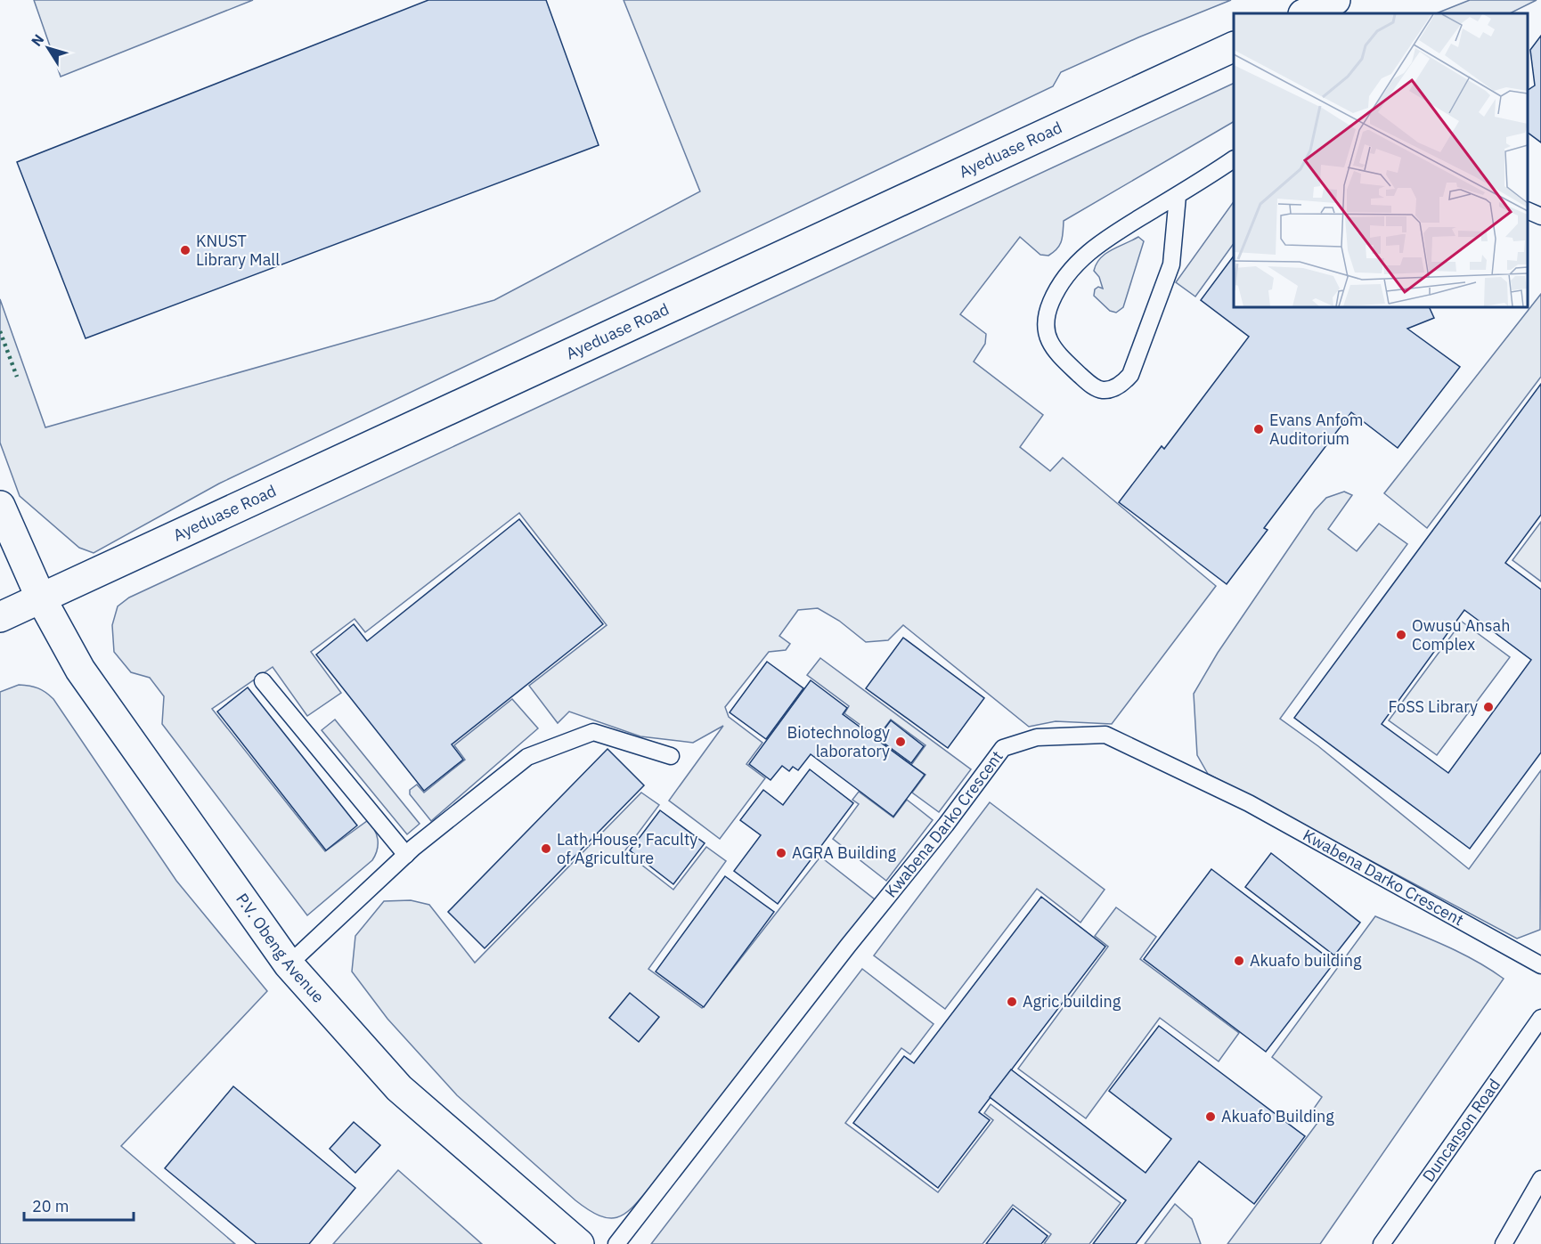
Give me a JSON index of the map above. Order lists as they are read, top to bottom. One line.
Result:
{"streets":{"street":["Ayeduase Road","P.V. Obeng Avenue"],"lane":["Kwabena Darko Crescent","Duncanson Road"]},"crossings":[["Ayeduase Road","P.V. Obeng Avenue"]],"places":["KNUST Library Mall","Evans Anfom Auditorium","Owusu Ansah Complex","FoSS Library","Biotechnology laboratory","Lath House, Faculty of Agriculture","AGRA Building","Akuafo building","Agric building","Akuafo Building"],"scale_bar":"20 m","north":"top left"}
